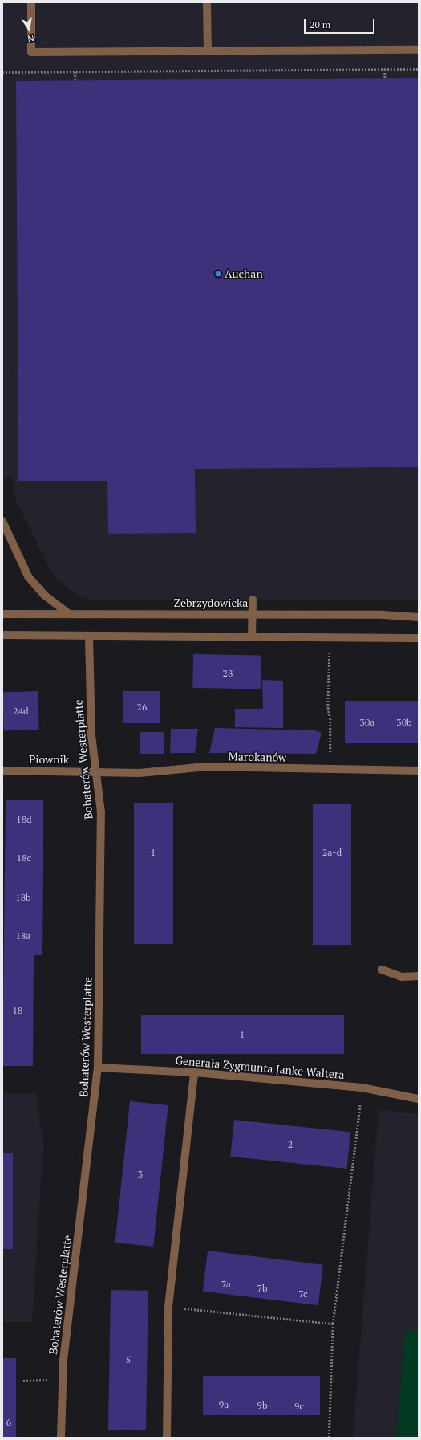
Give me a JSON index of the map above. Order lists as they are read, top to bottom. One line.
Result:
{"streets":{"street":["Zebrzydowicka","Marokanów","Piownik","Bohaterów Westerplatte","Generała Zygmunta Janke Waltera"]},"crossings":[["Marokanów","Piownik"],["Marokanów","Bohaterów Westerplatte"],["Piownik","Bohaterów Westerplatte"],["Bohaterów Westerplatte","Generała Zygmunta Janke Waltera"]],"places":["Auchan"],"house_numbers":["28","26","24d","30a","30b","18d","1","2a-d","18c","18b","18a","18","1","2","3","7a","7b","7c","5","9a","9b","9c","6"],"scale_bar":"20 m","north":"bottom"}
